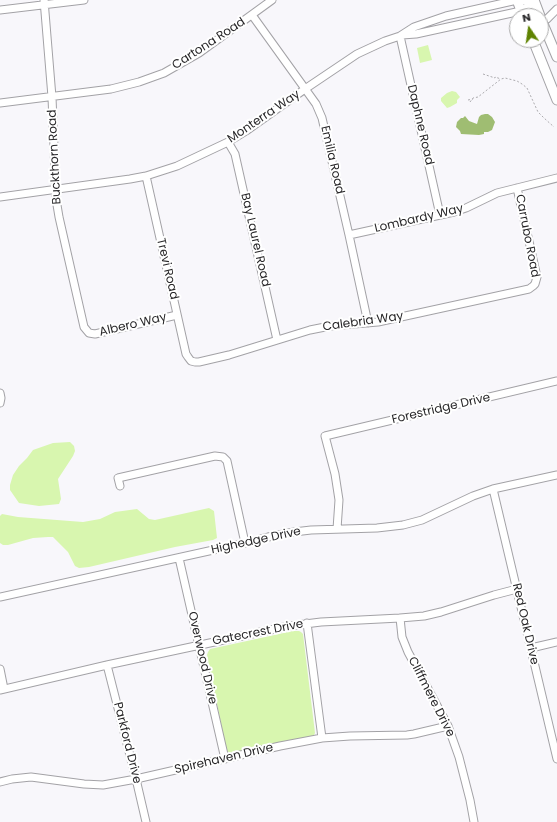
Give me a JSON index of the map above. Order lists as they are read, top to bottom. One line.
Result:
{"streets":{"street":["Cartona Road","Monterra Way","Daphne Road","Buckthorn Road","Emilia Road","Lombardy Way","Carrubo Road","Bay Laurel Road","Trevi Road","Calebria Way","Albero Way","Forestridge Drive","Highedge Drive","Red Oak Drive","Gatecrest Drive","Overwood Drive","Cliffmere Drive","Parkford Drive","Spirehaven Drive"]},"crossings":[["Cartona Road","Buckthorn Road"],["Cartona Road","Emilia Road"],["Monterra Way","Daphne Road"],["Monterra Way","Buckthorn Road"],["Monterra Way","Emilia Road"],["Monterra Way","Bay Laurel Road"],["Monterra Way","Trevi Road"],["Daphne Road","Lombardy Way"],["Buckthorn Road","Albero Way"],["Emilia Road","Lombardy Way"],["Emilia Road","Calebria Way"],["Lombardy Way","Carrubo Road"],["Carrubo Road","Calebria Way"],["Bay Laurel Road","Calebria Way"],["Trevi Road","Calebria Way"],["Trevi Road","Albero Way"],["Forestridge Drive","Highedge Drive"],["Highedge Drive","Red Oak Drive"],["Highedge Drive","Overwood Drive"],["Red Oak Drive","Gatecrest Drive"],["Gatecrest Drive","Overwood Drive"],["Gatecrest Drive","Cliffmere Drive"],["Gatecrest Drive","Parkford Drive"],["Overwood Drive","Spirehaven Drive"],["Cliffmere Drive","Spirehaven Drive"],["Parkford Drive","Spirehaven Drive"]],"north":"top"}
